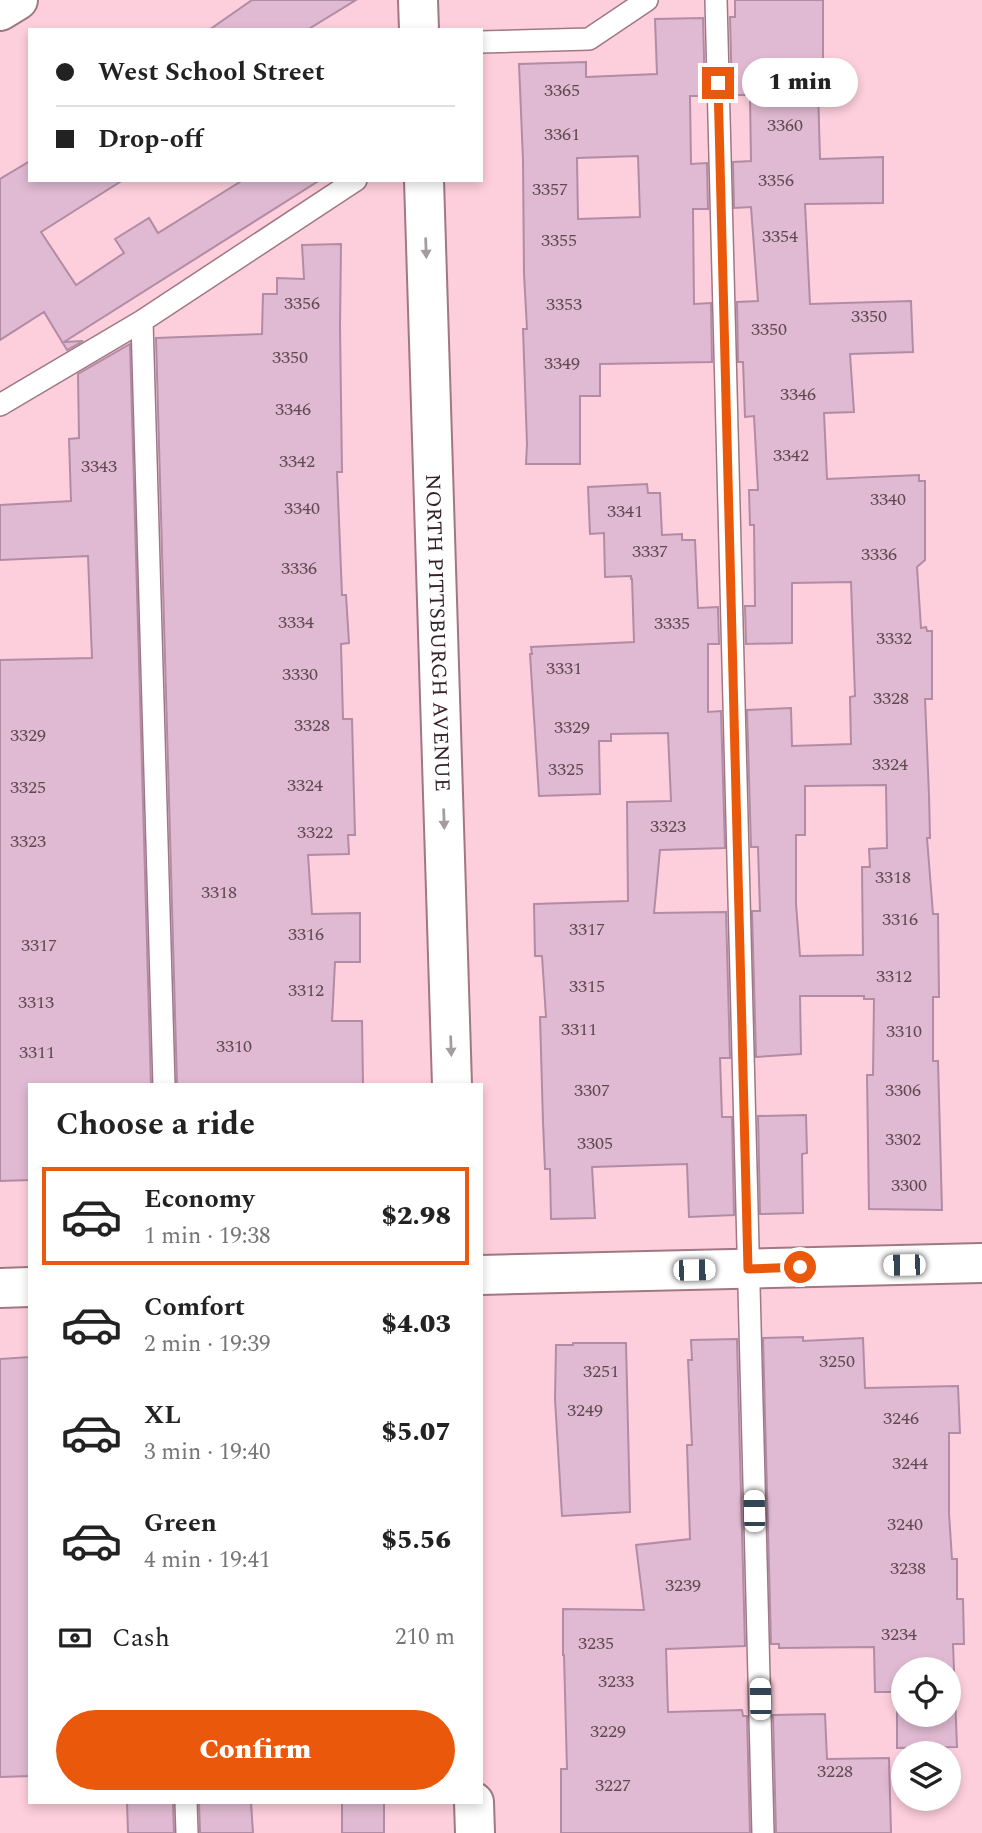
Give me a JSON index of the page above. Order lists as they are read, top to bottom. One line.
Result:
{"streets":{"street":["NORTH PITTSBURGH AVENUE"]},"one_way":["NORTH PITTSBURGH AVENUE"],"house_numbers":["3365","3360","3361","3356","3357","3354","3355","3356","3353","3350","3350","3350","3349","3346","3346","3342","3342","3343","3340","3340","3341","3337","3336","3336","3334","3335","3332","3331","3330","3328","3328","3329","3329","3324","3325","3324","3325","3323","3322","3323","3318","3318","3316","3317","3316","3317","3312","3315","3312","3313","3311","3310","3310","3311","3307","3306","3302","3305","3300","3250","3251","3249","3246","3244","3240","3238","3239","3234","3235","3233","3229","3228","3227"],"page":{"banner":["West School Street","Drop-off"],"bubble":"1 min","heading":"Choose a ride","list":[{"name":"Economy","note":"1 min · 19:38","value":"$2.98"},{"name":"Comfort","note":"2 min · 19:39","value":"$4.03"},{"name":"XL","note":"3 min · 19:40","value":"$5.07"},{"name":"Green","note":"4 min · 19:41","value":"$5.56"}],"pay":["Cash","210 m"],"buttons":"Confirm"}}
